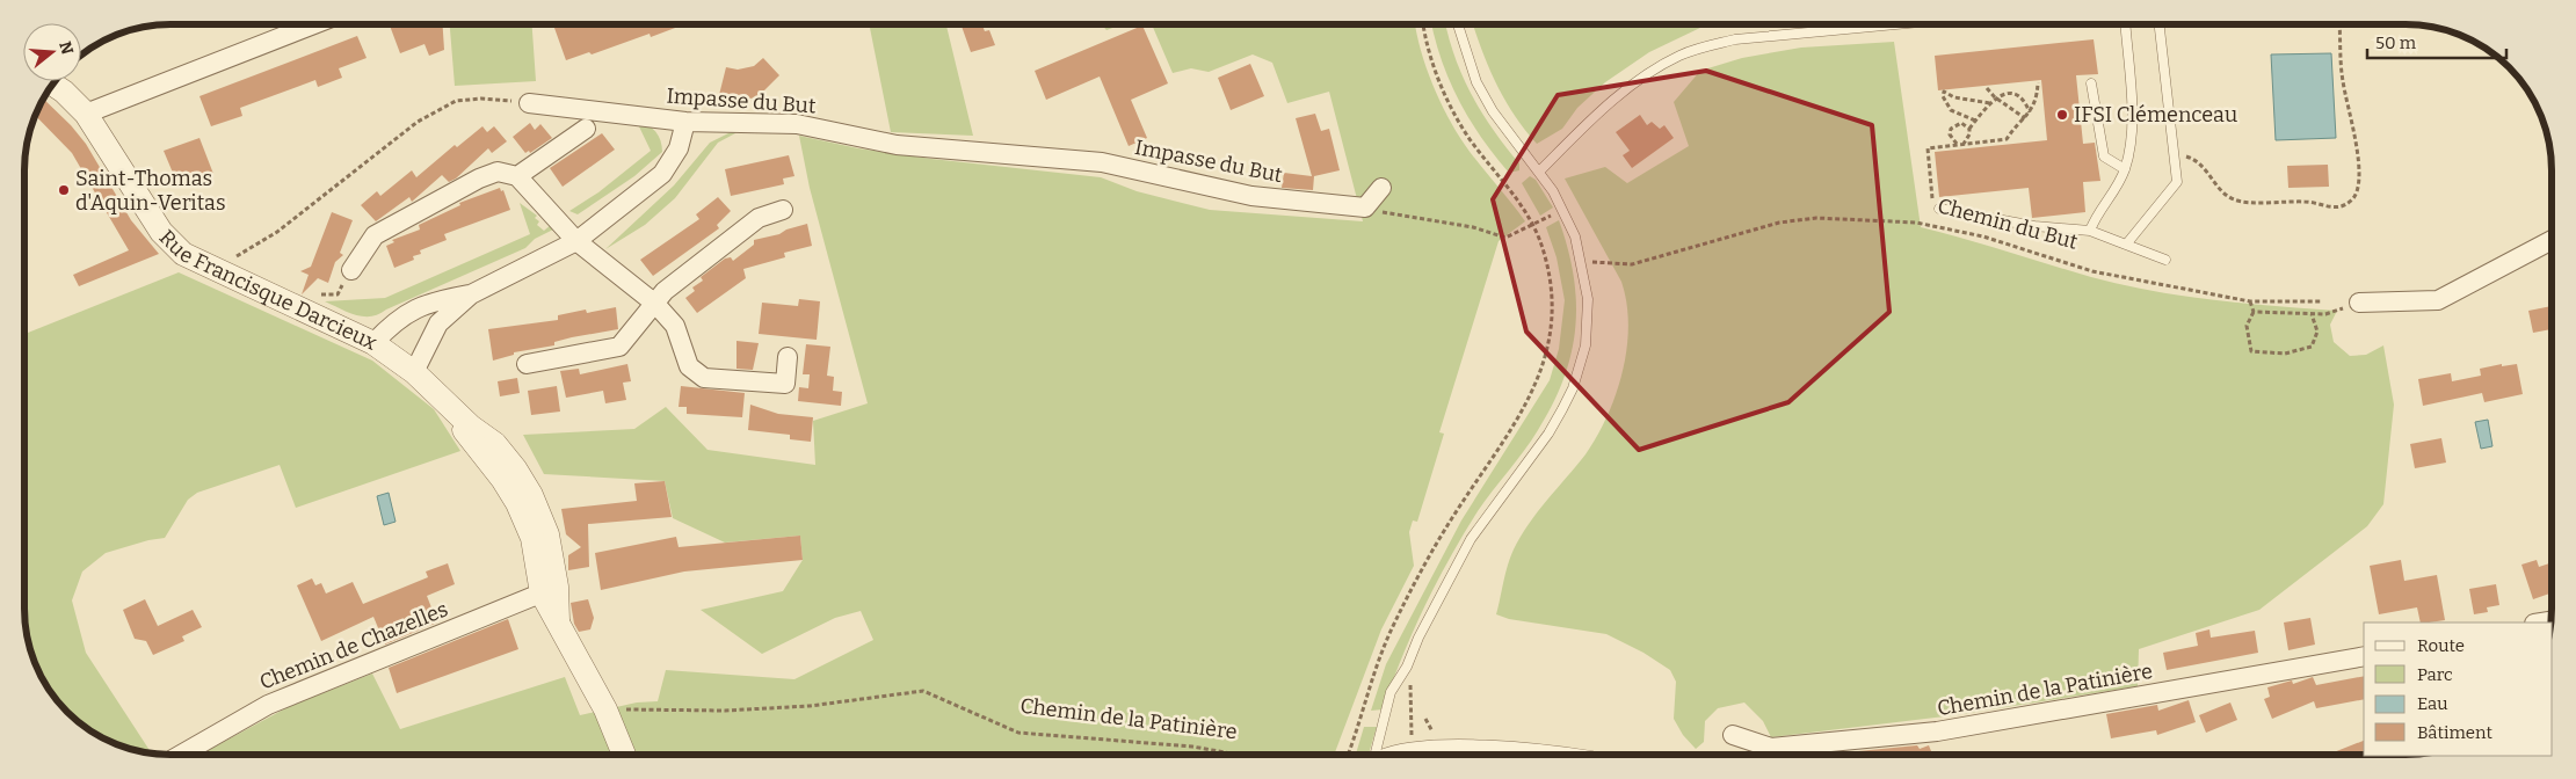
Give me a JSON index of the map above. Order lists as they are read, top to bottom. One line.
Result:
{"streets":{"street":["Impasse du But","Rue Francisque Darcieux","Chemin de Chazelles","Chemin de la Patinière"],"path":["Chemin du But"]},"crossings":[["Rue Francisque Darcieux","Chemin de Chazelles"]],"places":["IFSI Clémenceau","Saint-Thomas d'Aquin-Veritas"],"legend":["Route","Parc","Eau","Bâtiment"],"scale_bar":"50 m","north":"right"}
